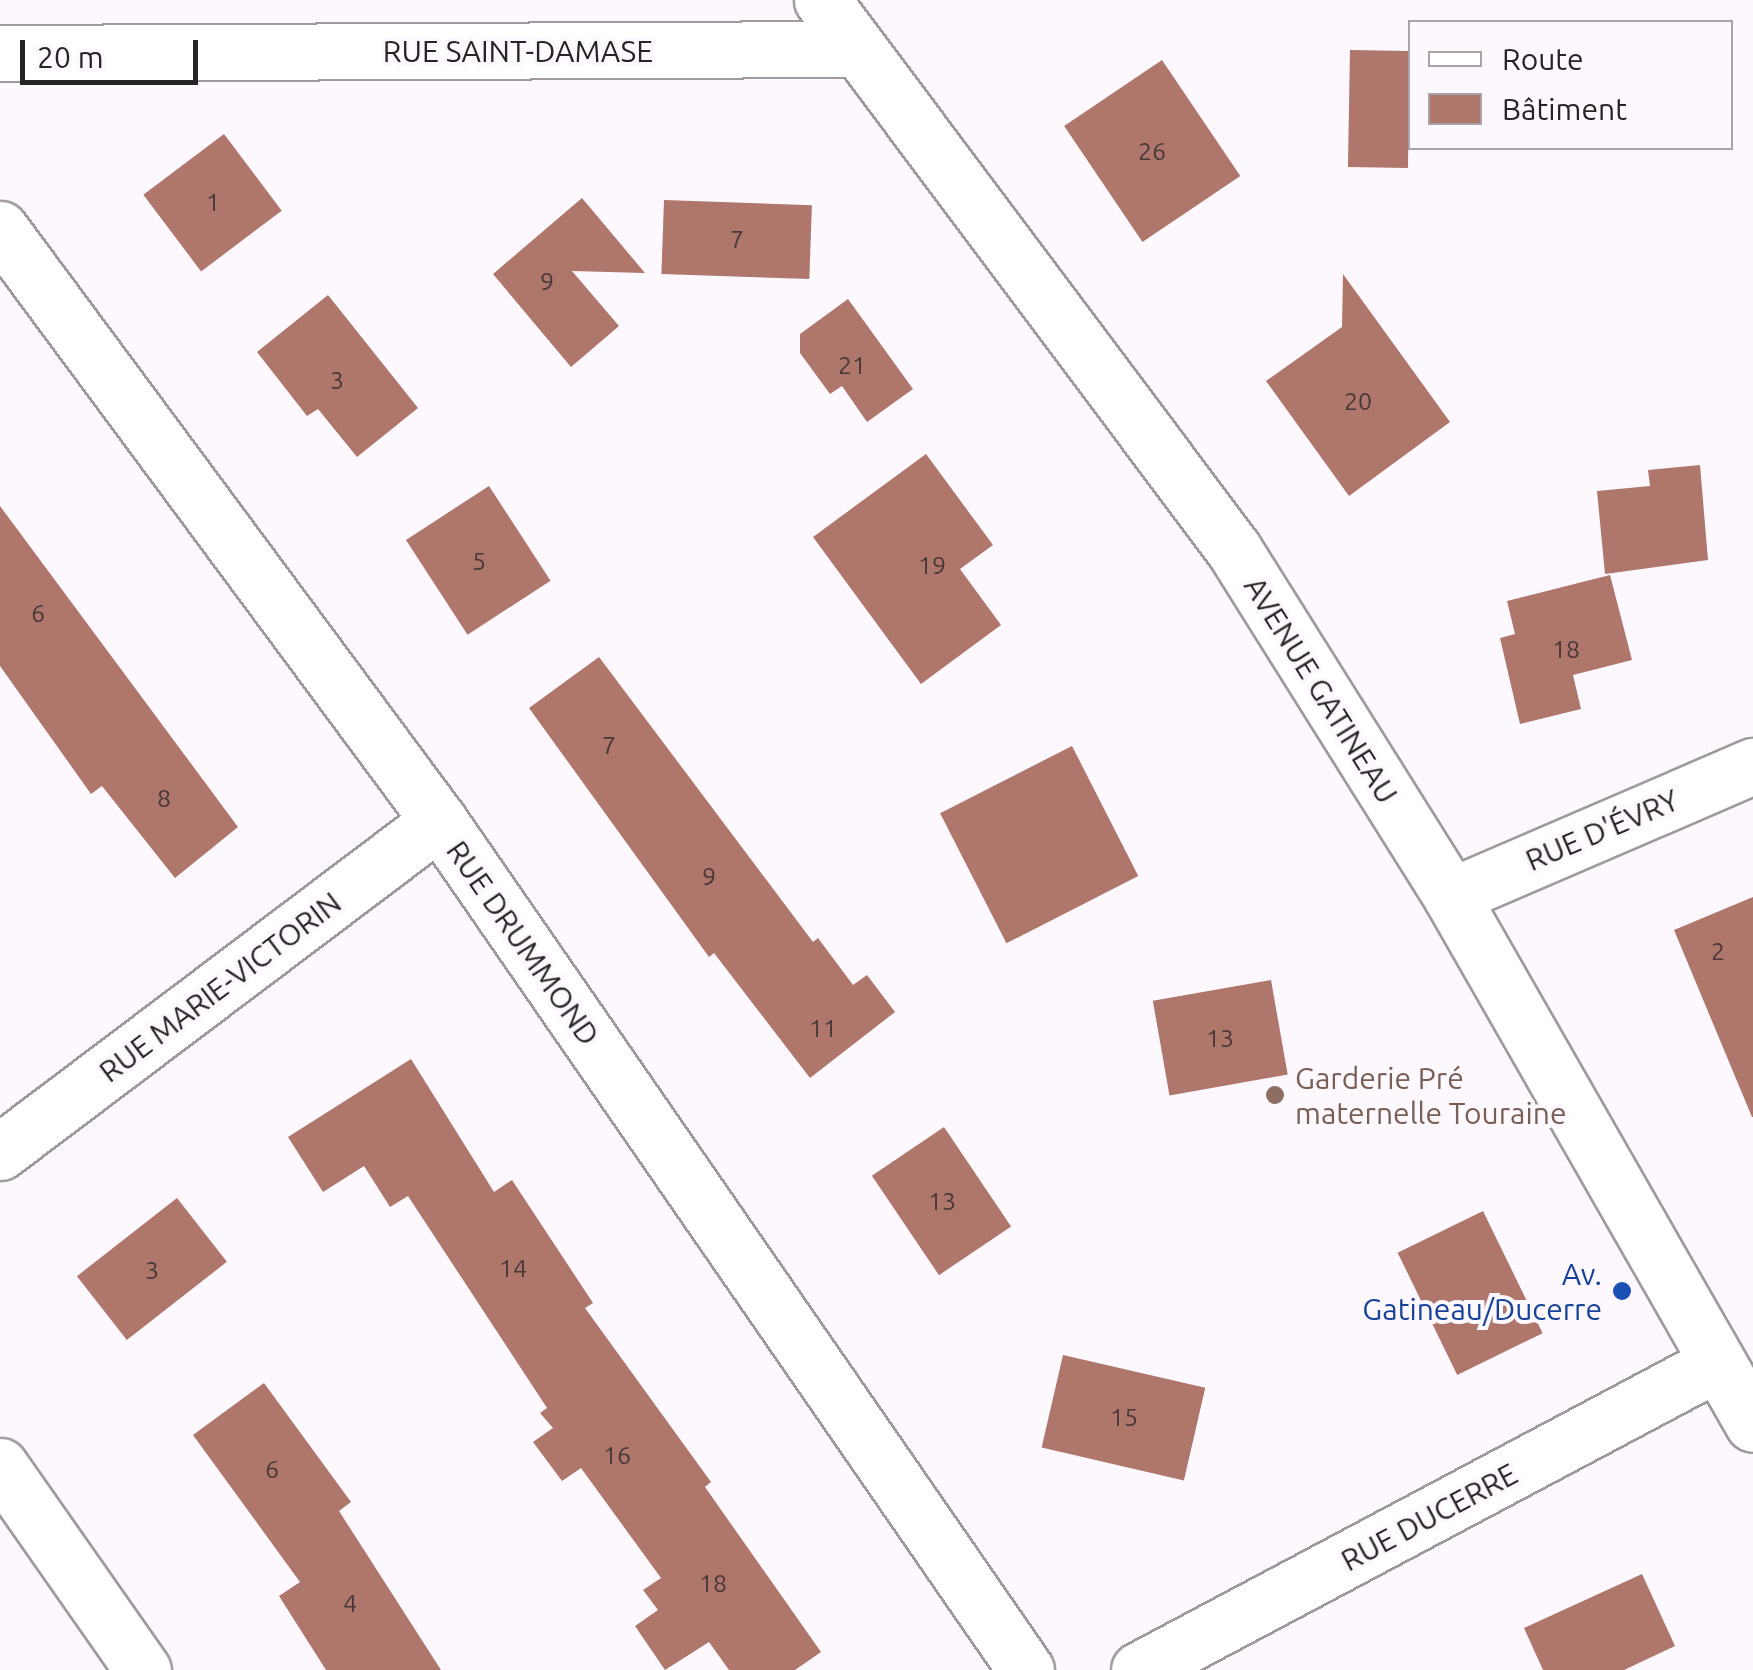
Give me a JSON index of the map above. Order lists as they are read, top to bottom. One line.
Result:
{"streets":{"street":["RUE SAINT-DAMASE","AVENUE GATINEAU","RUE D'ÉVRY","RUE DRUMMOND","RUE MARIE-VICTORIN","RUE DUCERRE"]},"crossings":[["RUE SAINT-DAMASE","AVENUE GATINEAU"],["AVENUE GATINEAU","RUE D'ÉVRY"],["AVENUE GATINEAU","RUE DUCERRE"],["RUE DRUMMOND","RUE MARIE-VICTORIN"]],"places":["Garderie Pré maternelle Touraine","Av. Gatineau/Ducerre"],"house_numbers":["26","1","7","9","21","3","20","5","19","6","18","7","8","9","2","11","13","13","14","3","15","16","6","18","4"],"legend":["Route","Bâtiment"],"scale_bar":"20 m"}
